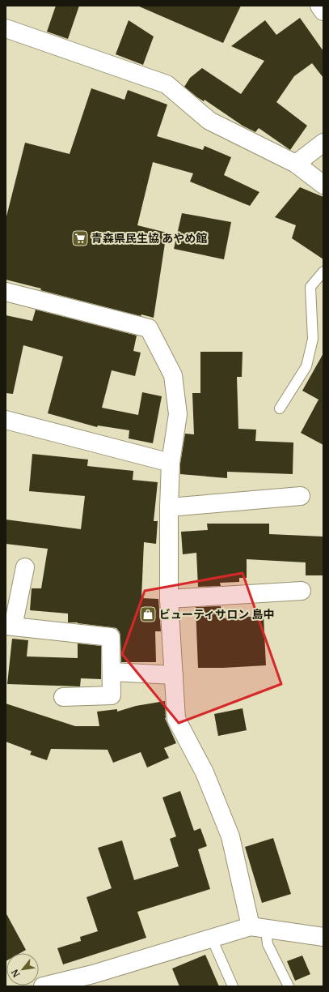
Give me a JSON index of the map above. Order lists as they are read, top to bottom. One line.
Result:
{"places":{"supermarket":["青森県民生協 あやめ館"],"shop":["ビューティサロン 島中"]},"north":"bottom left"}
